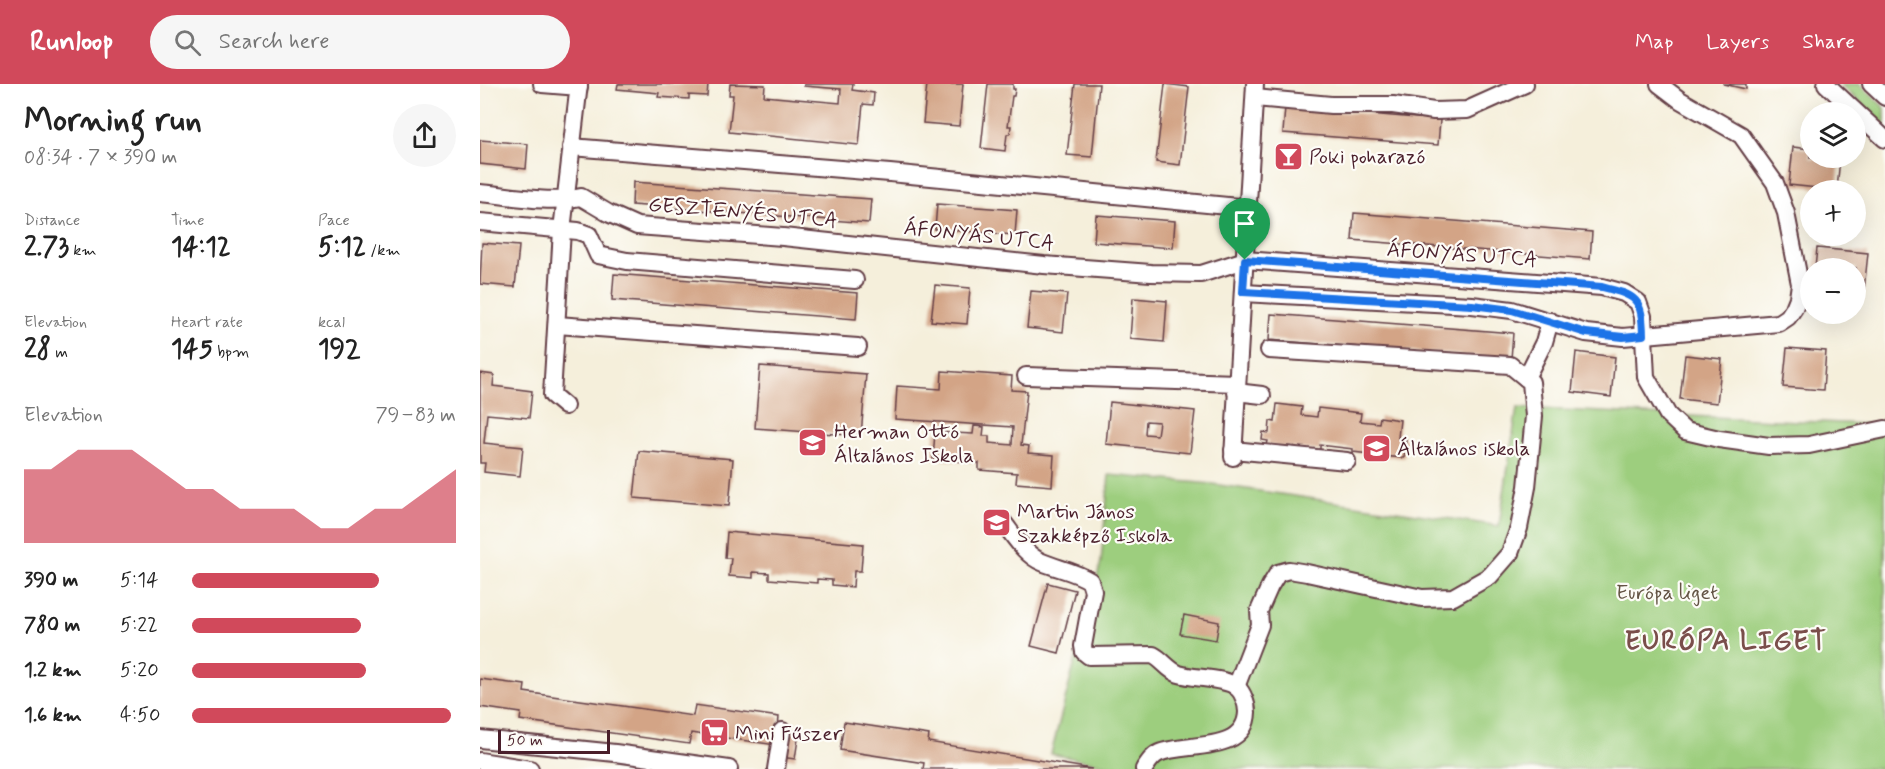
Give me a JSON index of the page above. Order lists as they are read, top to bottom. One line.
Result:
{"streets":{"street":["GESZTENYÉS UTCA","ÁFONYÁS UTCA"]},"crossings":[["GESZTENYÉS UTCA","ÁFONYÁS UTCA"]],"districts":["EURÓPA LIGET"],"parks":["Európa liget"],"places":{"bar":["Poki poharazó"],"school or university":["Herman Ottó Általános Iskola","Általános iskola","Martin János Szakképző Iskola"],"supermarket":["Mini Fűszer"]},"scale_bar":"50 m","page":{"header":"Runloop","search":"Search here","nav":["Map","Layers","Share"],"heading":["Morning run","08:34 · 7 × 390 m"],"map_buttons":["+","−"],"stats":[["Distance","2.73 km"],["Time","14:12"],["Pace","5:12 /km"],["Elevation","28 m"],["Heart rate","145 bpm"],["kcal","192"]],"chart":["Elevation","79–83 m"],"list":[{"name":"390 m","note":"5:14"},{"name":"780 m","note":"5:22"},{"name":"1.2 km","note":"5:20"},{"name":"1.6 km","note":"4:50"}],"scale":"50 m"}}
